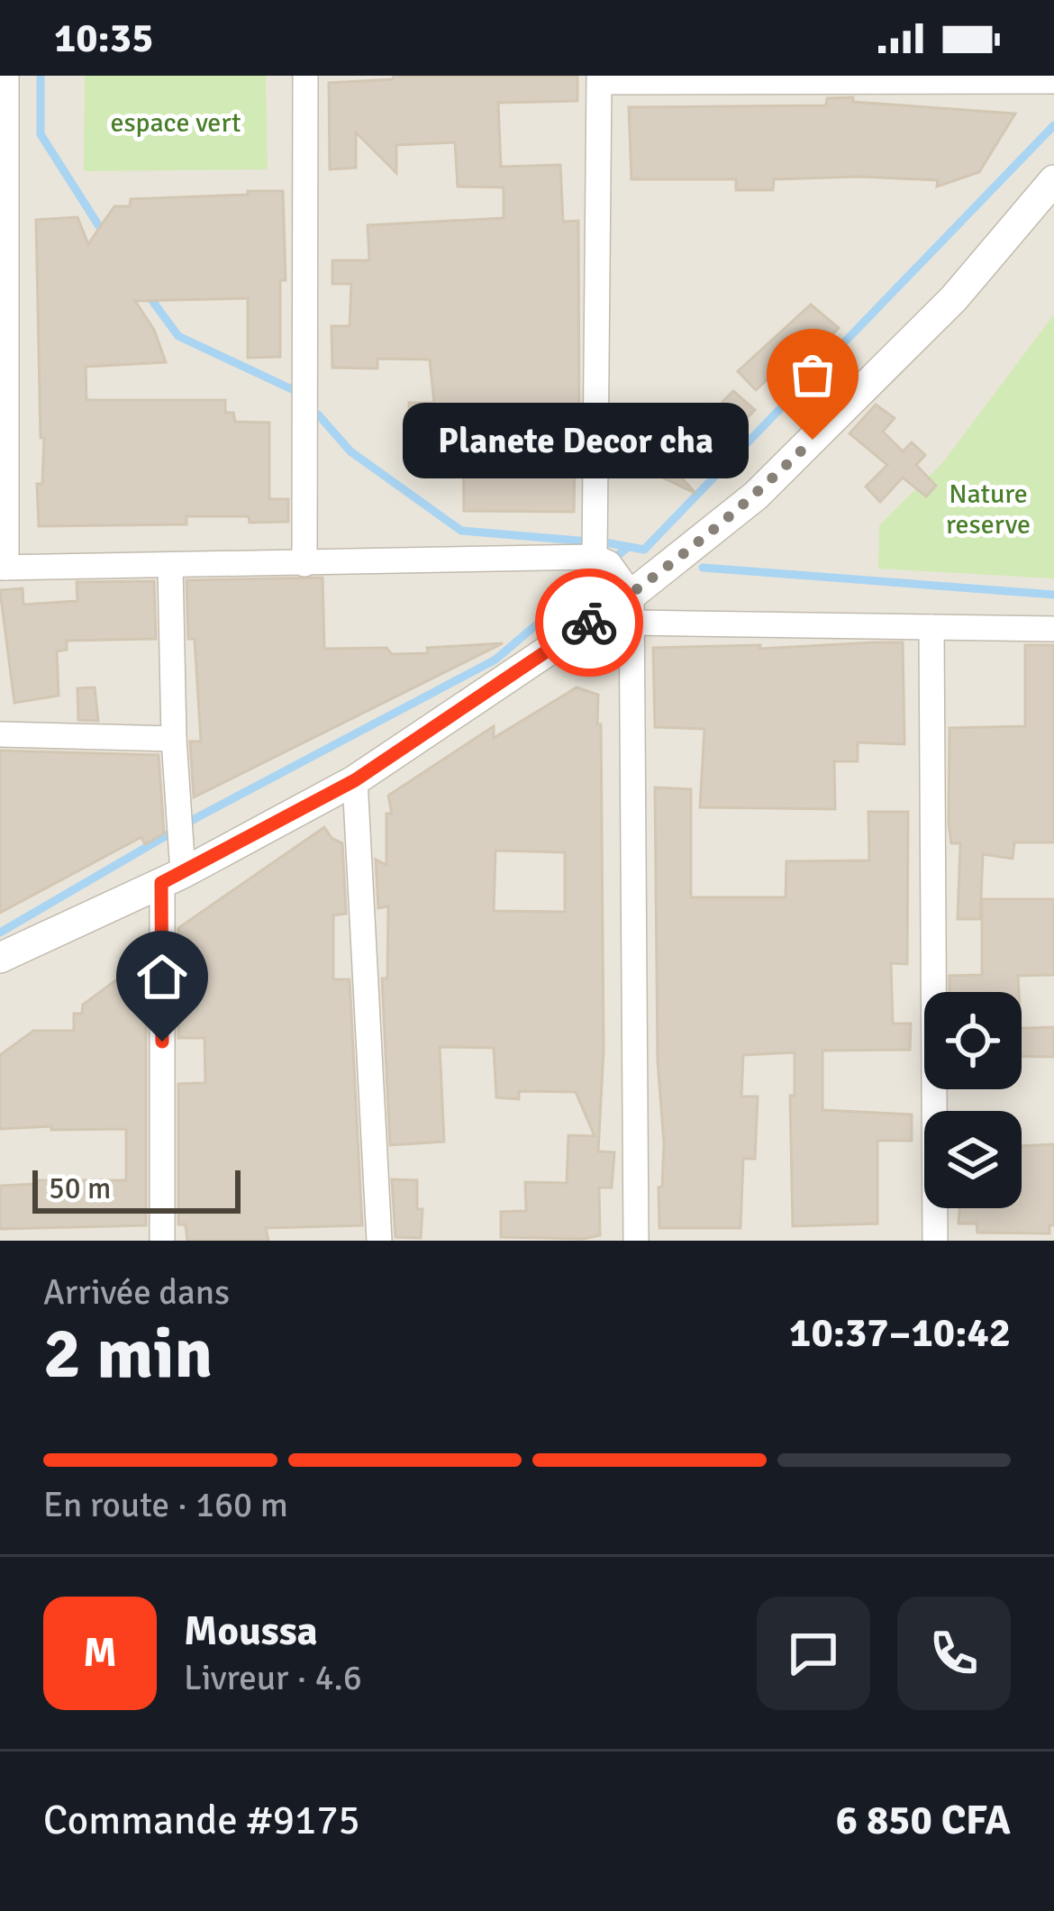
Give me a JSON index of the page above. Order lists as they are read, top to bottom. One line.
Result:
{"parks":["espace vert","Nature reserve"],"places":["Planete Decor cha"],"scale_bar":"50 m","page":{"status":"10:35","bubble":"Planete Decor cha","scale":"50 m","heading":["2 min","Arrivée dans","10:37–10:42"],"panel":["Moussa","Livreur · 4.6","Commande #9175","6 850 CFA"],"bar":"En route · 160 m","round":"M"}}
